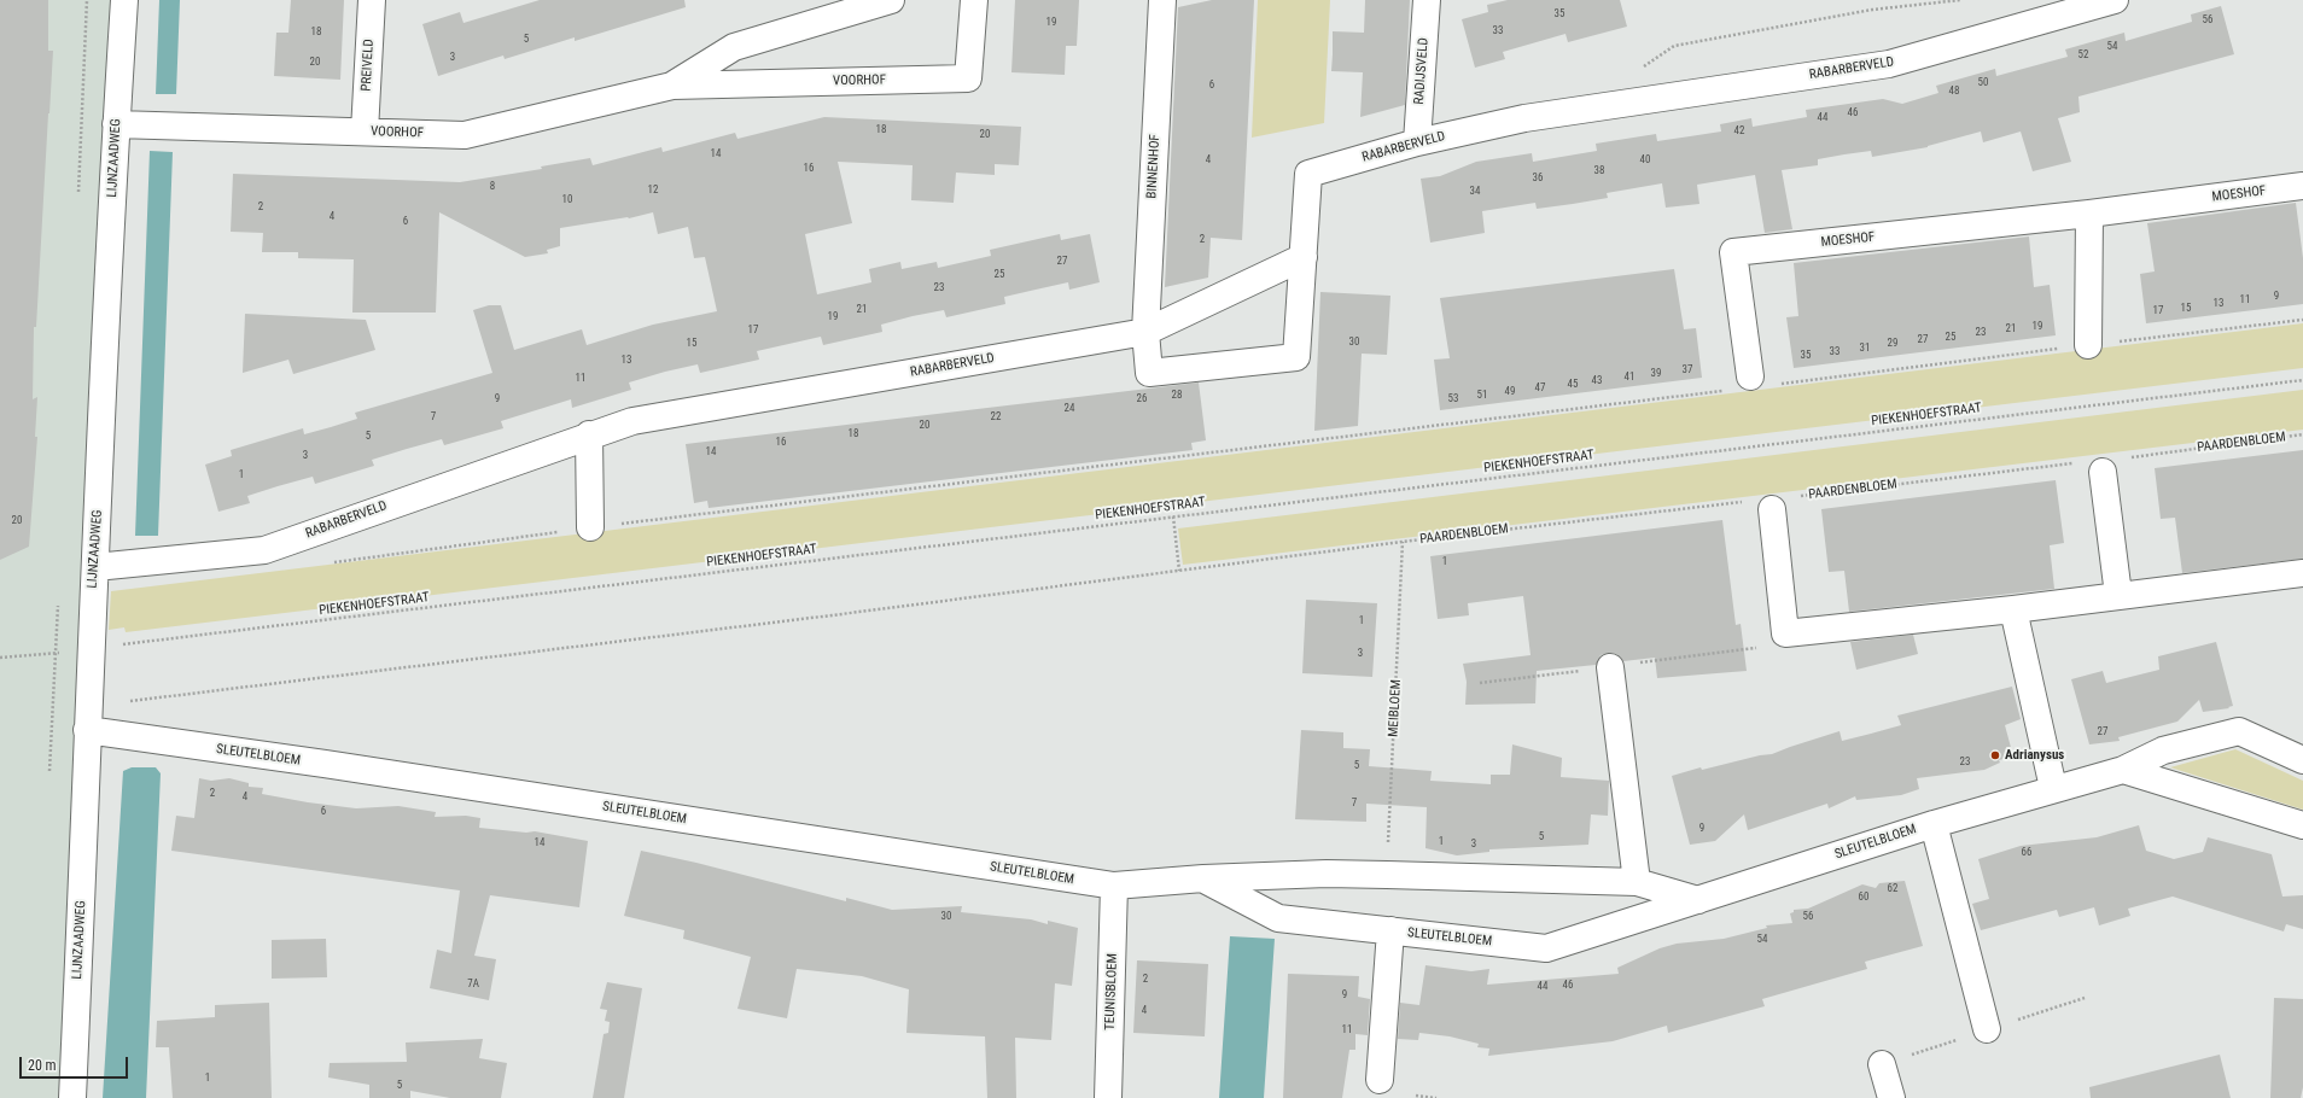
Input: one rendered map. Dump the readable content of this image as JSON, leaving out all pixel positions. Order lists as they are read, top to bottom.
{
  "streets": {
    "street": [
      "PREIVELD",
      "RABARBERVELD",
      "RADIJSVELD",
      "VOORHOF",
      "LIJNZAADWEG",
      "BINNENHOF",
      "MOESHOF",
      "SLEUTELBLOEM",
      "TEUNISBLOEM"
    ],
    "path": ["PIEKENHOEFSTRAAT", "PAARDENBLOEM", "MEIBLOEM"]
  },
  "crossings": [
    ["PREIVELD", "VOORHOF"],
    ["RABARBERVELD", "RADIJSVELD"],
    ["RABARBERVELD", "LIJNZAADWEG"],
    ["RABARBERVELD", "BINNENHOF"],
    ["VOORHOF", "LIJNZAADWEG"],
    ["LIJNZAADWEG", "PIEKENHOEFSTRAAT"],
    ["LIJNZAADWEG", "PAARDENBLOEM"],
    ["LIJNZAADWEG", "SLEUTELBLOEM"],
    ["PAARDENBLOEM", "MEIBLOEM"],
    ["PAARDENBLOEM", "SLEUTELBLOEM"],
    ["MEIBLOEM", "SLEUTELBLOEM"],
    ["SLEUTELBLOEM", "TEUNISBLOEM"]
  ],
  "places": ["Adrianysus"],
  "house_numbers": [
    "35",
    "56",
    "19",
    "33",
    "18",
    "5",
    "54",
    "52",
    "3",
    "20",
    "50",
    "6",
    "48",
    "46",
    "44",
    "18",
    "42",
    "20",
    "14",
    "4",
    "40",
    "16",
    "38",
    "36",
    "8",
    "12",
    "34",
    "10",
    "2",
    "4",
    "6",
    "2",
    "27",
    "25",
    "23",
    "9",
    "11",
    "13",
    "15",
    "21",
    "17",
    "19",
    "19",
    "21",
    "17",
    "23",
    "25",
    "27",
    "30",
    "15",
    "29",
    "31",
    "33",
    "35",
    "13",
    "37",
    "39",
    "41",
    "11",
    "43",
    "45",
    "47",
    "49",
    "28",
    "51",
    "9",
    "26",
    "53",
    "24",
    "7",
    "22",
    "20",
    "18",
    "5",
    "16",
    "14",
    "3",
    "1",
    "20",
    "1",
    "1",
    "3",
    "27",
    "23",
    "5",
    "2",
    "4",
    "7",
    "6",
    "9",
    "5",
    "1",
    "14",
    "3",
    "66",
    "62",
    "60",
    "30",
    "56",
    "54",
    "2",
    "7A",
    "46",
    "44",
    "9",
    "4",
    "11",
    "1",
    "5"
  ],
  "scale_bar": "20 m"
}
